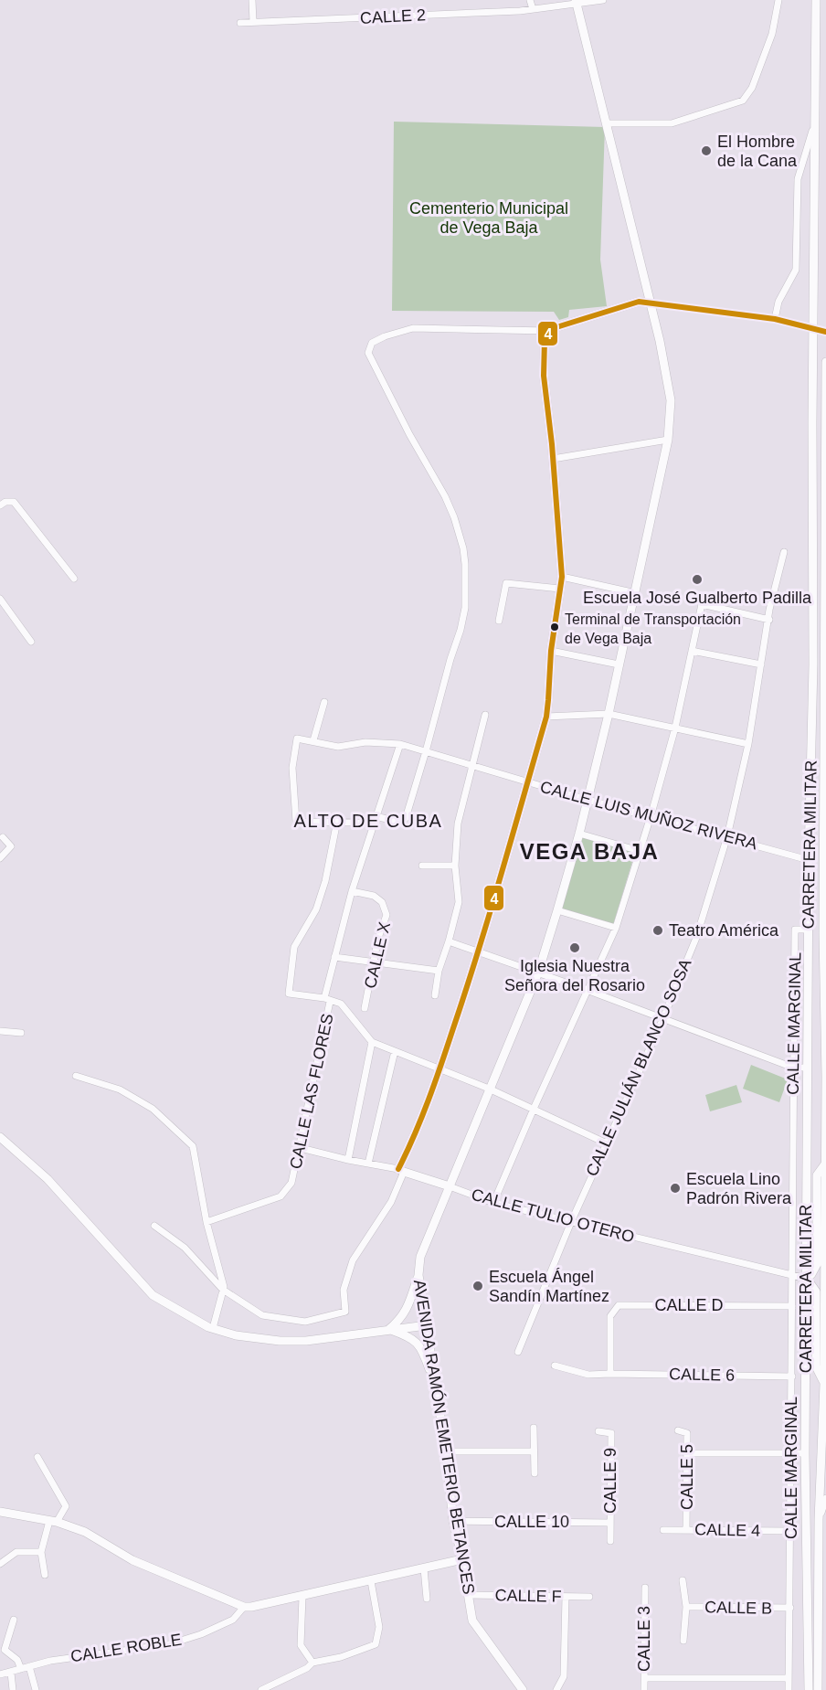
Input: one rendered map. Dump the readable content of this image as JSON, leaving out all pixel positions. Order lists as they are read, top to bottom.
{
  "streets": {
    "street": [
      "CALLE 2",
      "CALLE LUIS MUÑOZ RIVERA",
      "CARRETERA MILITAR",
      "CALLE X",
      "CALLE MARGINAL",
      "CALLE JULIÁN BLANCO SOSA",
      "CALLE LAS FLORES",
      "CALLE TULIO OTERO",
      "CALLE D",
      "CALLE 6",
      "AVENIDA RAMÓN EMETERIO BETANCES",
      "CALLE 5",
      "CALLE 9",
      "CALLE 10",
      "CALLE 4",
      "CALLE F",
      "CALLE B",
      "CALLE 3",
      "CALLE ROBLE"
    ]
  },
  "crossings": [
    ["CALLE 2", "AVENIDA RAMÓN EMETERIO BETANCES"],
    ["CALLE LUIS MUÑOZ RIVERA", "CARRETERA MILITAR"],
    ["CALLE LUIS MUÑOZ RIVERA", "CALLE JULIÁN BLANCO SOSA"],
    ["CALLE LUIS MUÑOZ RIVERA", "CALLE LAS FLORES"],
    ["CALLE LUIS MUÑOZ RIVERA", "AVENIDA RAMÓN EMETERIO BETANCES"],
    ["CARRETERA MILITAR", "CALLE MARGINAL"],
    ["CARRETERA MILITAR", "CALLE TULIO OTERO"],
    ["CALLE X", "CALLE LAS FLORES"],
    ["CALLE MARGINAL", "CALLE TULIO OTERO"],
    ["CALLE MARGINAL", "CALLE D"],
    ["CALLE MARGINAL", "CALLE 6"],
    ["CALLE MARGINAL", "CALLE 4"],
    ["CALLE MARGINAL", "CALLE B"],
    ["CALLE JULIÁN BLANCO SOSA", "CALLE TULIO OTERO"],
    ["CALLE LAS FLORES", "CALLE TULIO OTERO"],
    ["CALLE TULIO OTERO", "AVENIDA RAMÓN EMETERIO BETANCES"],
    ["CALLE D", "CALLE 6"],
    ["AVENIDA RAMÓN EMETERIO BETANCES", "CALLE 10"],
    ["AVENIDA RAMÓN EMETERIO BETANCES", "CALLE F"],
    ["CALLE 5", "CALLE 4"],
    ["CALLE 9", "CALLE 10"]
  ],
  "districts": ["ALTO DE CUBA", "VEGA BAJA"],
  "parks": ["Cementerio Municipal de Vega Baja"],
  "places": [
    "El Hombre de la Cana",
    "Escuela José Gualberto Padilla",
    "Terminal de Transportación de Vega Baja",
    "Teatro América",
    "Iglesia Nuestra Señora del Rosario",
    "Escuela Lino Padrón Rivera",
    "Escuela Ángel Sandín Martínez"
  ],
  "lines": ["transit line 4"]
}
